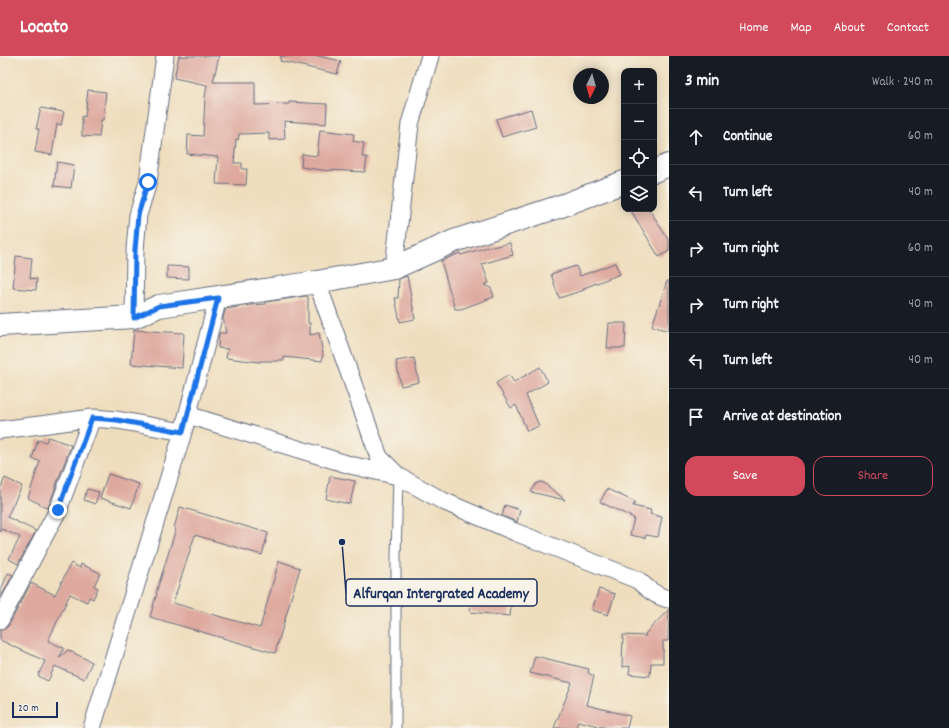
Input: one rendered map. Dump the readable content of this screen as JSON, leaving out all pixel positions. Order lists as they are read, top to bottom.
{
  "places": ["Alfurqan Intergrated Academy"],
  "scale_bar": "20 m",
  "north": "bottom",
  "page": {
    "header": "Locato",
    "nav": [
      "Home",
      "Map",
      "About",
      "Contact"
    ],
    "heading": ["3 min", "Walk · 240 m"],
    "map_buttons": ["+", "−"],
    "list": [
      ["Continue", "60 m"],
      ["Turn left", "40 m"],
      ["Turn right", "60 m"],
      ["Turn right", "40 m"],
      ["Turn left", "40 m"],
      "Arrive at destination"
    ],
    "buttons": ["Save", "Share"],
    "scale": "20 m"
  }
}
